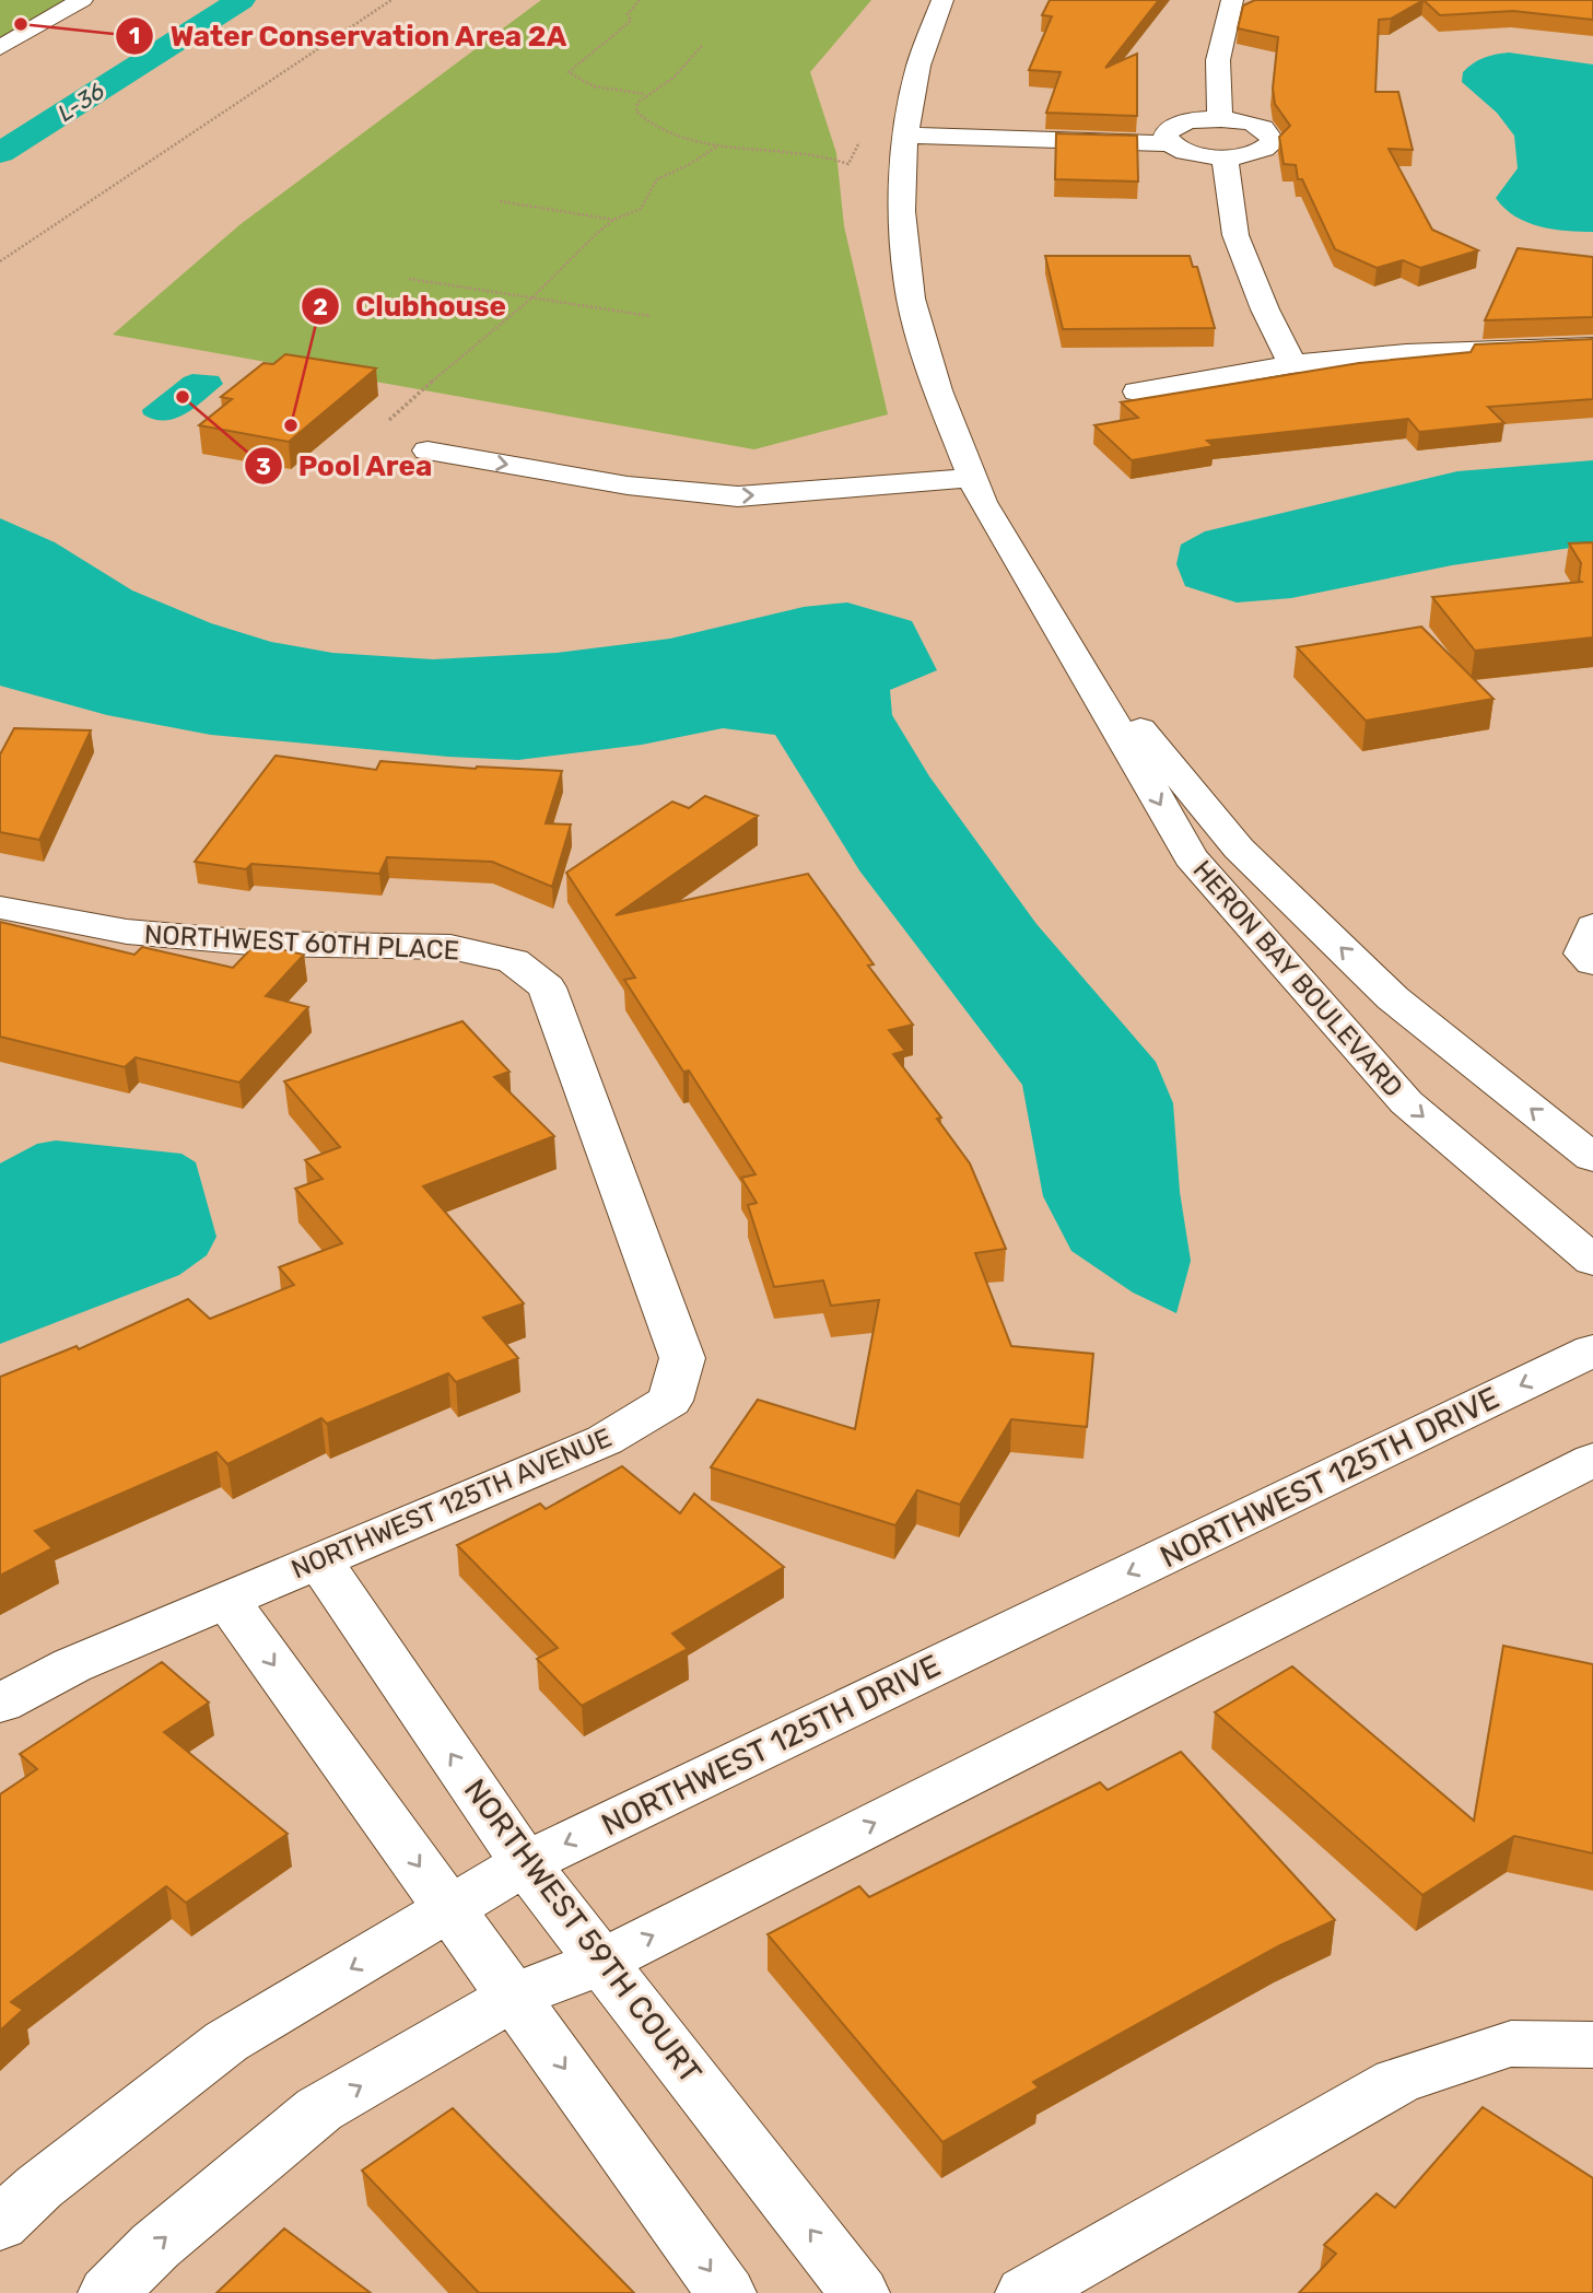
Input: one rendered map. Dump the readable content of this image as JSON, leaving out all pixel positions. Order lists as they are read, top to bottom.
{
  "streets": {
    "street": [
      "NORTHWEST 60TH PLACE",
      "HERON BAY BOULEVARD",
      "NORTHWEST 125TH DRIVE",
      "NORTHWEST 125TH AVENUE",
      "NORTHWEST 59TH COURT"
    ]
  },
  "crossings": [
    ["NORTHWEST 60TH PLACE", "NORTHWEST 125TH AVENUE"],
    ["NORTHWEST 125TH DRIVE", "NORTHWEST 59TH COURT"],
    ["NORTHWEST 125TH AVENUE", "NORTHWEST 59TH COURT"]
  ],
  "water": ["L-36"],
  "places": ["Water Conservation Area 2A", "Pool Area", "Clubhouse"]
}
